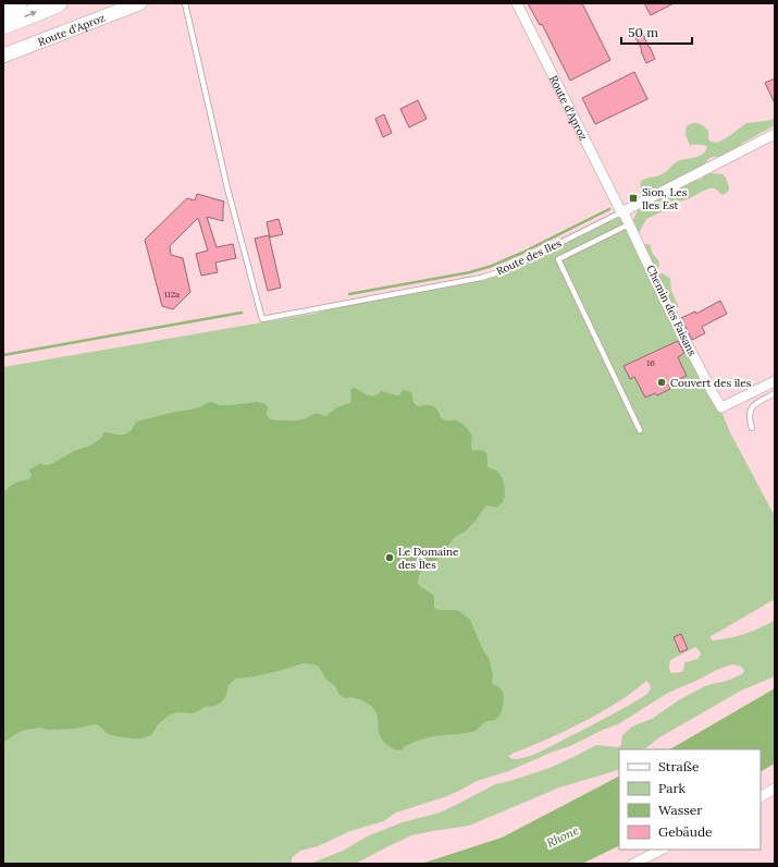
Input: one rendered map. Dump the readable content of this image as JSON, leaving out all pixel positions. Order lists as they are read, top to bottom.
{
  "streets": {
    "street": ["Route d'Aproz", "Route des Iles", "Chemin des Faisans"]
  },
  "crossings": [
    ["Route d'Aproz", "Route des Iles"],
    ["Route d'Aproz", "Chemin des Faisans"],
    ["Route des Iles", "Chemin des Faisans"]
  ],
  "water": ["Rhone"],
  "places": {
    "transit": ["Sion, Les Iles Est"],
    "other": ["Couvert des îles", "Le Domaine des Îles"]
  },
  "house_numbers": ["112a", "16"],
  "legend": [
    "Straße",
    "Park",
    "Wasser",
    "Gebäude"
  ],
  "scale_bar": "50 m"
}
